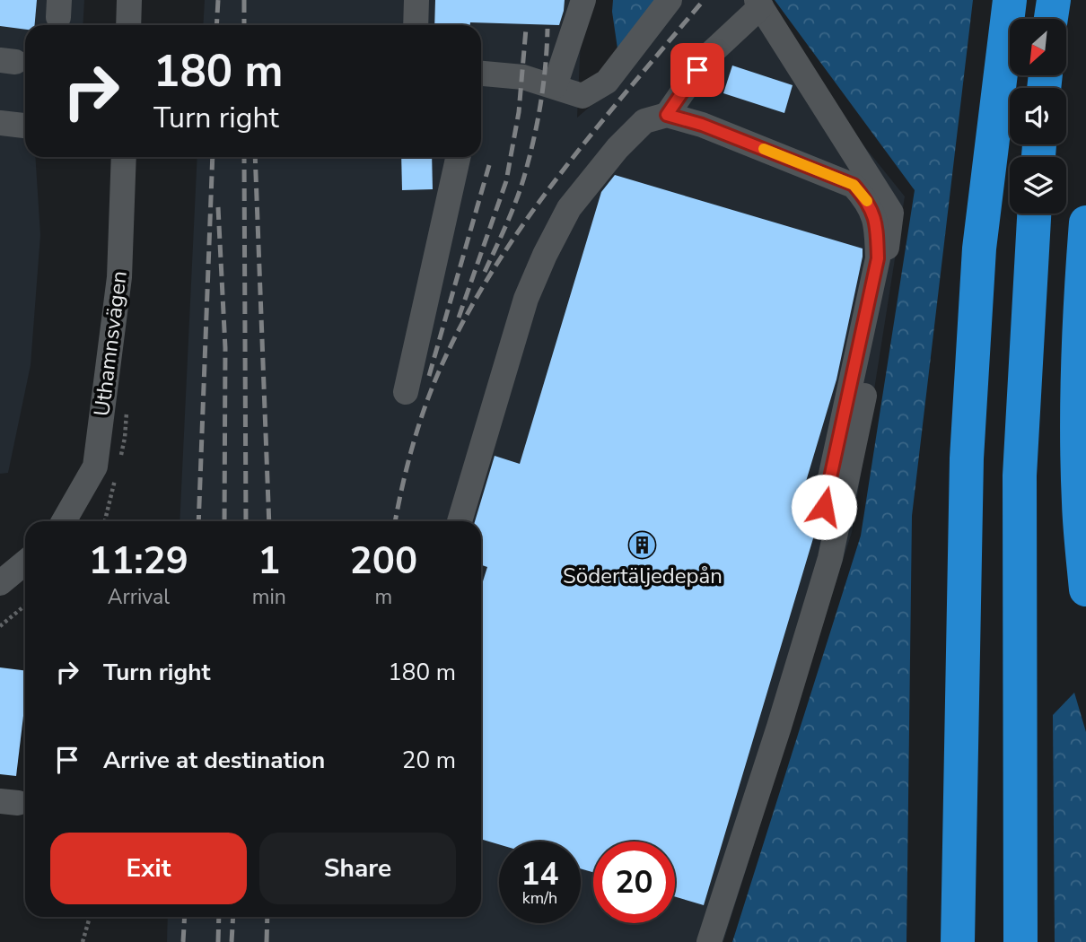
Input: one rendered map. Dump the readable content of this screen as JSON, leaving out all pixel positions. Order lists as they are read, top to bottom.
{
  "streets": {
    "street": ["Uthamnsvägen"]
  },
  "places": {
    "building": ["Södertäljedepån"]
  },
  "north": "bottom left",
  "page": {
    "turn": ["180 m", "Turn right"],
    "eta": [
      "11:29",
      "Arrival",
      "1",
      "min",
      "200",
      "m"
    ],
    "list": [
      {
        "name": "Turn right",
        "value": "180 m"
      },
      {
        "name": "Arrive at destination",
        "value": "20 m"
      }
    ],
    "buttons": ["Exit", "Share"],
    "speed": "14 km/h",
    "limit": "20"
  }
}
